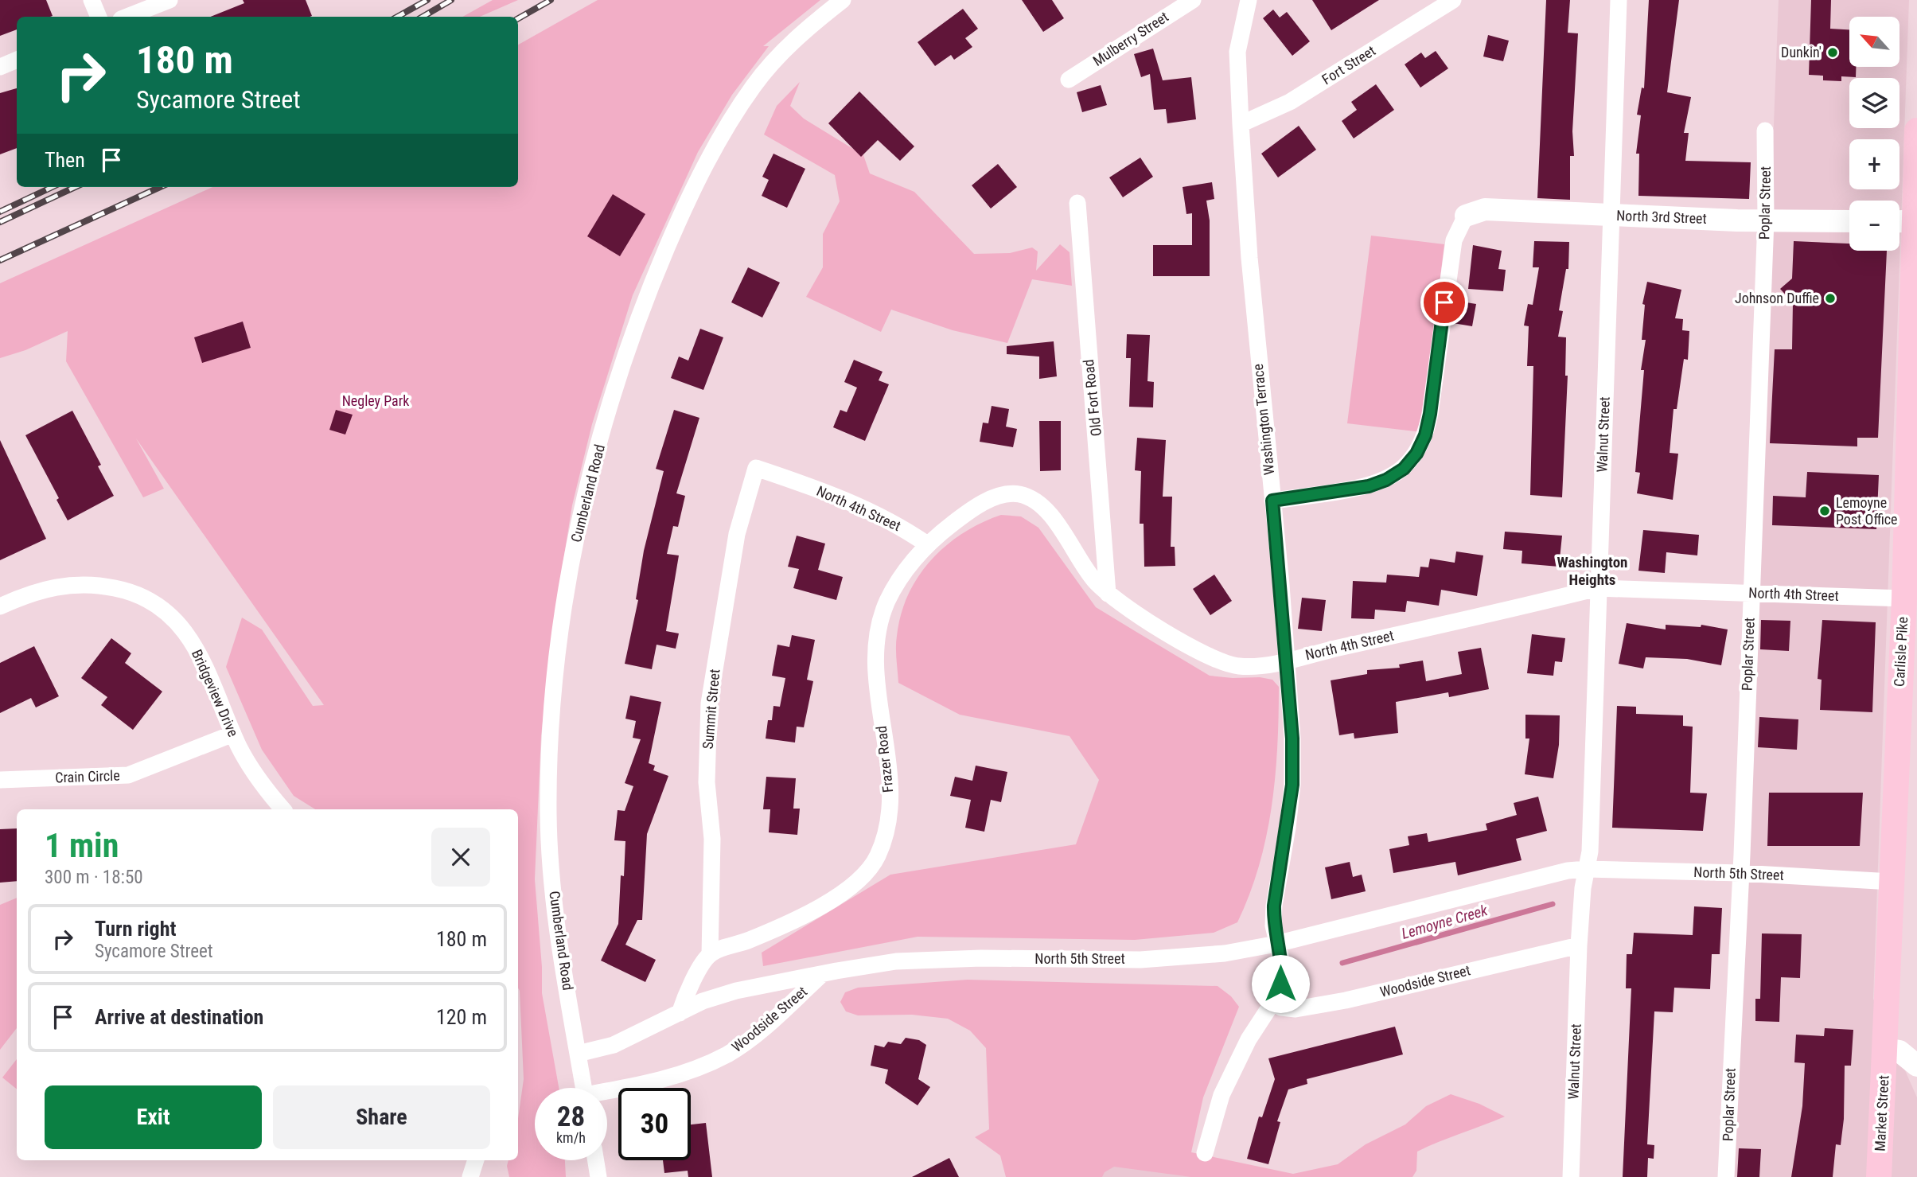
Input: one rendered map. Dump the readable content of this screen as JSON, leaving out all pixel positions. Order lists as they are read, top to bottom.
{
  "streets": {
    "main road": ["Carlisle Pike", "Market Street"],
    "street": [
      "Mulberry Street",
      "Fort Street",
      "Poplar Street",
      "North 3rd Street",
      "Old Fort Road",
      "Washington Terrace",
      "Walnut Street",
      "Cumberland Road",
      "North 4th Street",
      "Bridgeview Drive",
      "Summit Street",
      "Frazer Road",
      "Crain Circle",
      "North 5th Street",
      "Woodside Street"
    ]
  },
  "crossings": [
    ["Fort Street", "Washington Terrace"],
    ["Poplar Street", "North 3rd Street"],
    ["Poplar Street", "North 4th Street"],
    ["Poplar Street", "North 5th Street"],
    ["North 3rd Street", "Walnut Street"],
    ["Old Fort Road", "North 4th Street"],
    ["Washington Terrace", "North 4th Street"],
    ["Washington Terrace", "North 5th Street"],
    ["Washington Terrace", "Woodside Street"],
    ["Walnut Street", "North 4th Street"],
    ["Walnut Street", "North 5th Street"],
    ["Walnut Street", "Woodside Street"],
    ["Cumberland Road", "North 5th Street"],
    ["North 4th Street", "Carlisle Pike"],
    ["North 4th Street", "Summit Street"],
    ["North 4th Street", "Frazer Road"],
    ["Carlisle Pike", "North 5th Street"],
    ["Carlisle Pike", "Market Street"],
    ["Bridgeview Drive", "Crain Circle"],
    ["Summit Street", "Frazer Road"],
    ["North 5th Street", "Woodside Street"]
  ],
  "districts": ["Washington Heights"],
  "water": ["Lemoyne Creek"],
  "parks": ["Negley Park"],
  "places": ["Dunkin'", "Johnson Duffie", "Lemoyne Post Office"],
  "north": "top left",
  "page": {
    "map_buttons": ["+", "−"],
    "turn": ["180 m", "Sycamore Street"],
    "then": "Then",
    "heading": ["1 min", "300 m · 18:50"],
    "list": [
      {
        "name": "Turn right",
        "note": "Sycamore Street",
        "value": "180 m"
      },
      {
        "name": "Arrive at destination",
        "value": "120 m"
      }
    ],
    "buttons": ["Exit", "Share"],
    "speed": "28 km/h",
    "limit": "30"
  }
}
